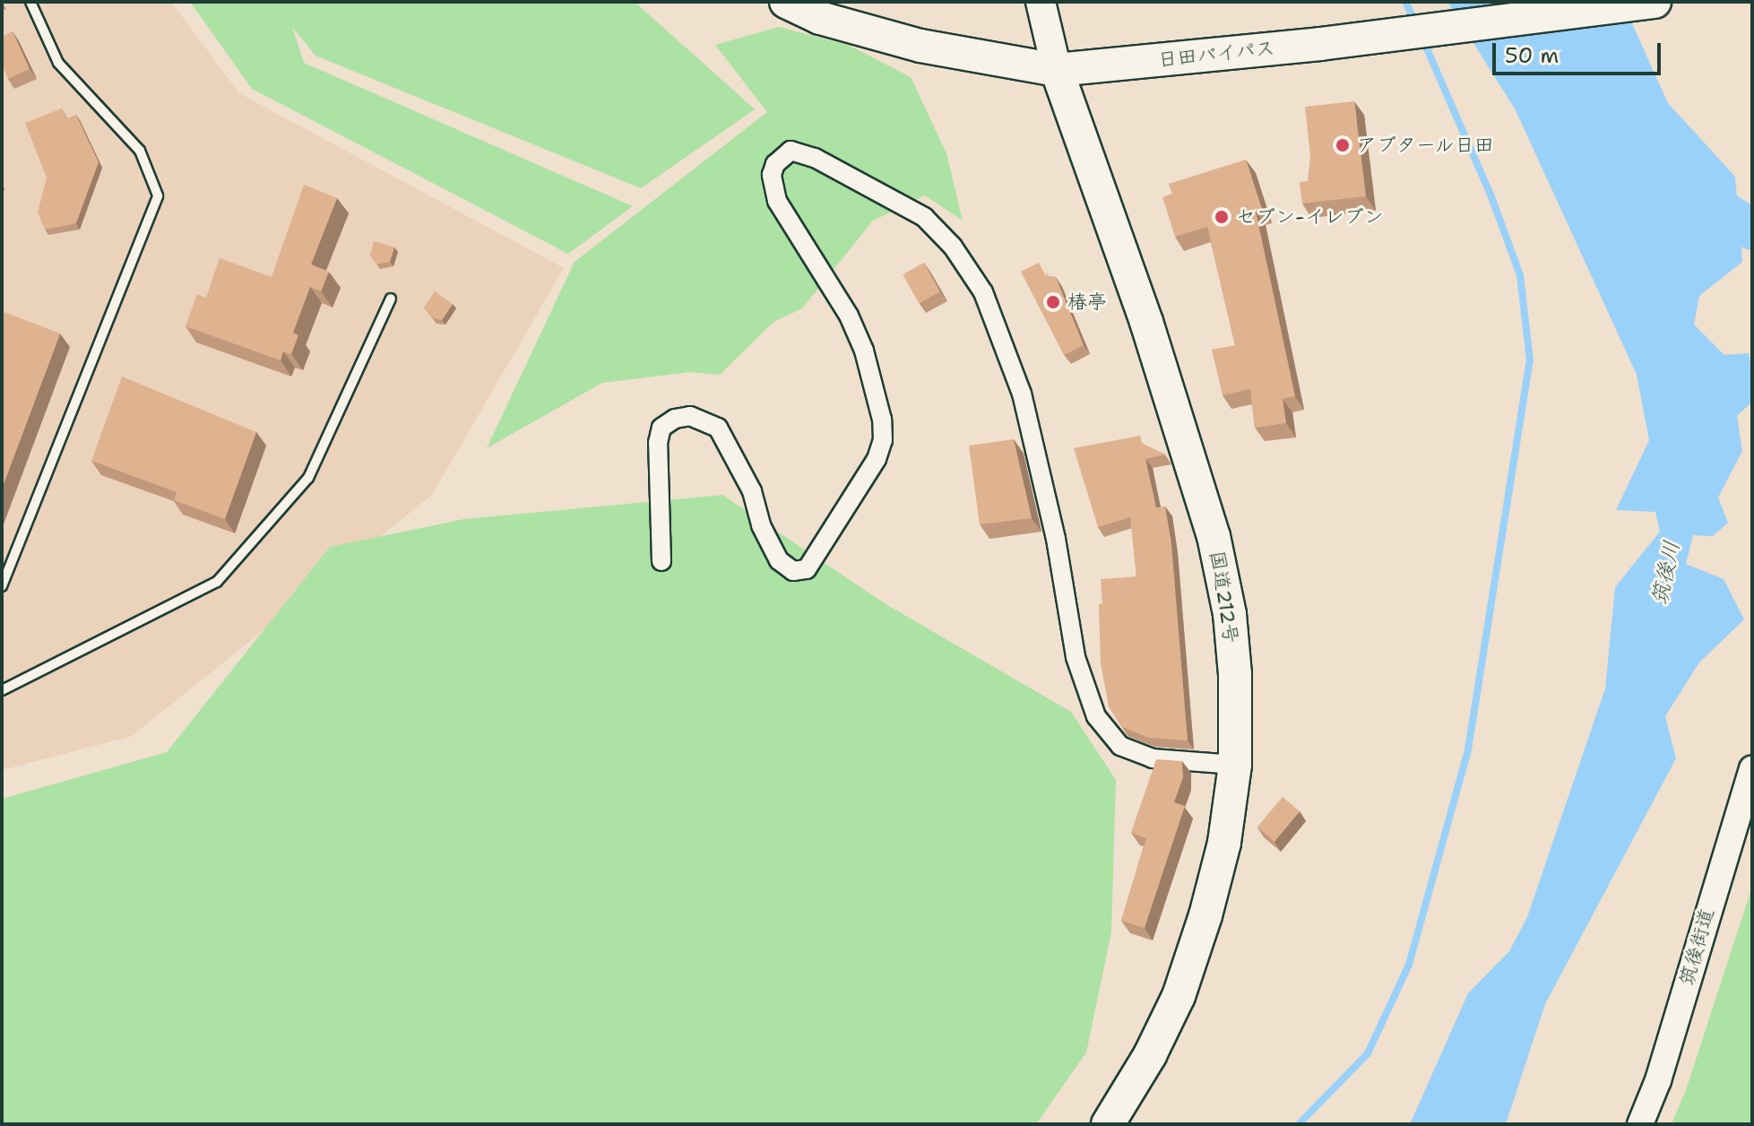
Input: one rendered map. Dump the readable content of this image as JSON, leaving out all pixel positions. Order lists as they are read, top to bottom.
{
  "streets": {
    "highway": ["日田バイパス", "国道212号"],
    "street": ["筑後街道"]
  },
  "crossings": [
    ["日田バイパス", "国道212号"]
  ],
  "water": ["筑後川"],
  "places": ["アブタール日田", "セブン-イレブン", "椿亭"],
  "scale_bar": "50 m"
}
